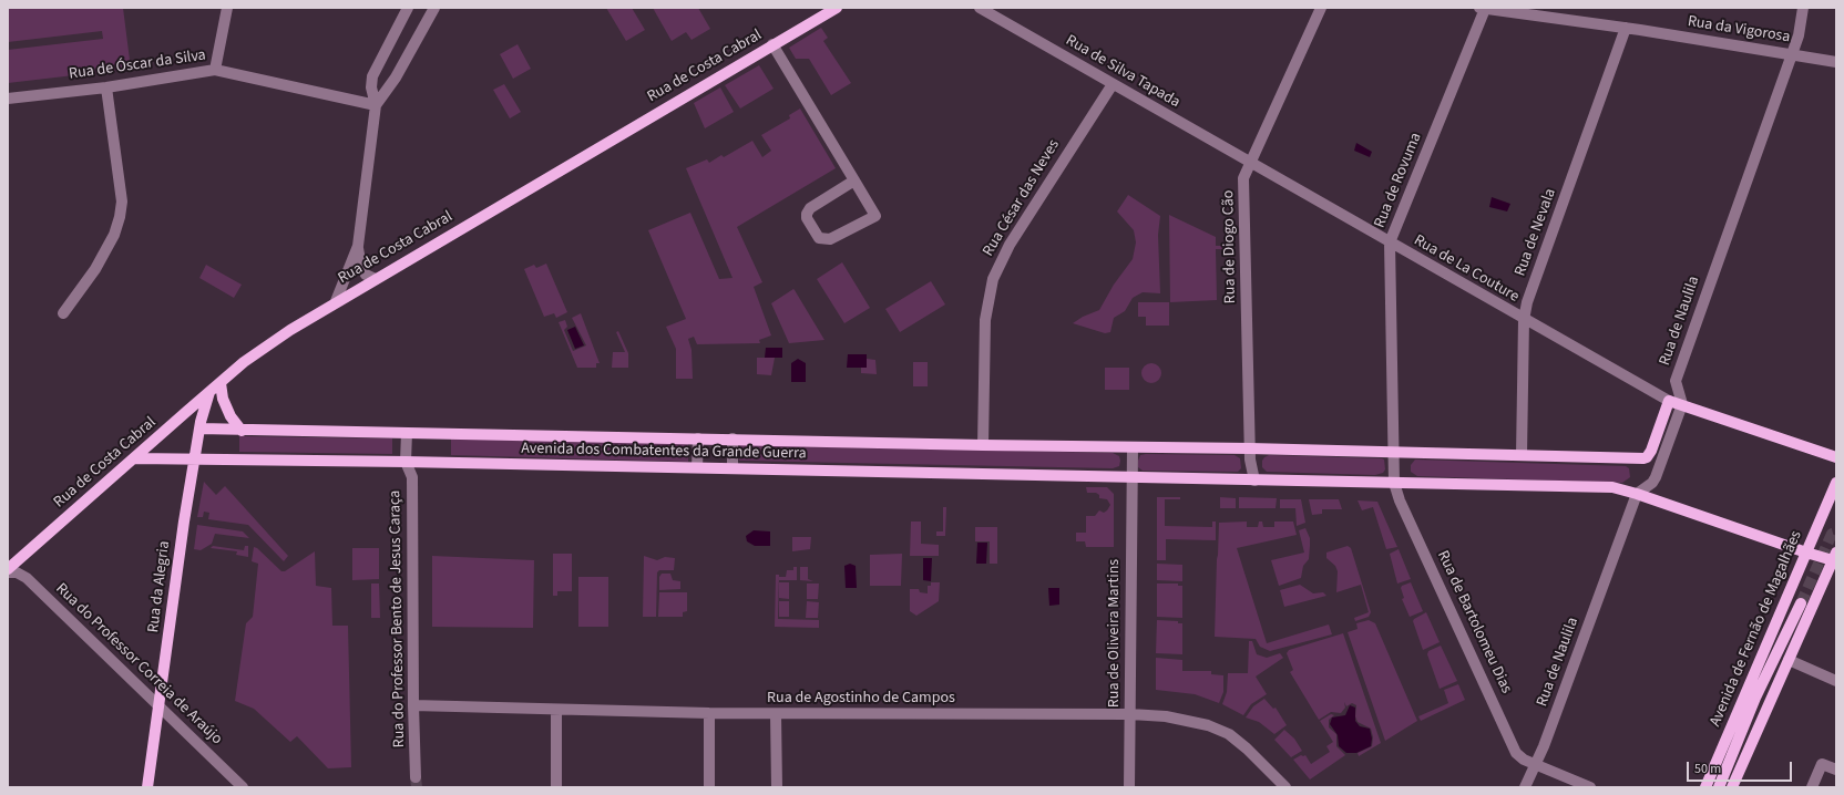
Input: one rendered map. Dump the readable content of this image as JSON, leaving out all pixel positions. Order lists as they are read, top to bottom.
{
  "streets": {
    "main road": [
      "Rua de Costa Cabral",
      "Avenida dos Combatentes da Grande Guerra",
      "Rua da Alegria",
      "Avenida de Fernão de Magalhães"
    ],
    "street": [
      "Rua da Vigorosa",
      "Rua de Óscar da Silva",
      "Rua de Silva Tapada",
      "Rua de Rovuma",
      "Rua César das Neves",
      "Rua de Nevala",
      "Rua de Diogo Cão",
      "Rua de La Couture",
      "Rua de Naulila",
      "Rua do Professor Bento de Jesus Caraça",
      "Rua de Bartolomeu Dias",
      "Rua de Oliveira Martins",
      "Rua do Professor Correia de Araújo",
      "Rua de Agostinho de Campos"
    ]
  },
  "crossings": [
    ["Rua da Vigorosa", "Rua de Rovuma"],
    ["Rua da Vigorosa", "Rua de Nevala"],
    ["Rua da Vigorosa", "Rua de Naulila"],
    ["Rua de Costa Cabral", "Avenida dos Combatentes da Grande Guerra"],
    ["Rua de Costa Cabral", "Rua da Alegria"],
    ["Rua de Silva Tapada", "Rua César das Neves"],
    ["Rua de Silva Tapada", "Rua de Diogo Cão"],
    ["Rua de Silva Tapada", "Rua de La Couture"],
    ["Rua de Rovuma", "Rua de La Couture"],
    ["Rua de Rovuma", "Avenida dos Combatentes da Grande Guerra"],
    ["Rua César das Neves", "Avenida dos Combatentes da Grande Guerra"],
    ["Rua de Nevala", "Rua de La Couture"],
    ["Rua de Nevala", "Avenida dos Combatentes da Grande Guerra"],
    ["Rua de Diogo Cão", "Rua de La Couture"],
    ["Rua de Diogo Cão", "Avenida dos Combatentes da Grande Guerra"],
    ["Rua de La Couture", "Avenida dos Combatentes da Grande Guerra"],
    ["Rua de Naulila", "Avenida dos Combatentes da Grande Guerra"],
    ["Rua de Naulila", "Rua de Bartolomeu Dias"],
    ["Avenida dos Combatentes da Grande Guerra", "Rua da Alegria"],
    ["Avenida dos Combatentes da Grande Guerra", "Rua do Professor Bento de Jesus Caraça"],
    ["Avenida dos Combatentes da Grande Guerra", "Rua de Bartolomeu Dias"],
    ["Avenida dos Combatentes da Grande Guerra", "Avenida de Fernão de Magalhães"],
    ["Avenida dos Combatentes da Grande Guerra", "Rua de Oliveira Martins"],
    ["Rua da Alegria", "Rua do Professor Correia de Araújo"],
    ["Rua do Professor Bento de Jesus Caraça", "Rua de Agostinho de Campos"],
    ["Rua de Oliveira Martins", "Rua de Agostinho de Campos"]
  ],
  "scale_bar": "50 m"
}
